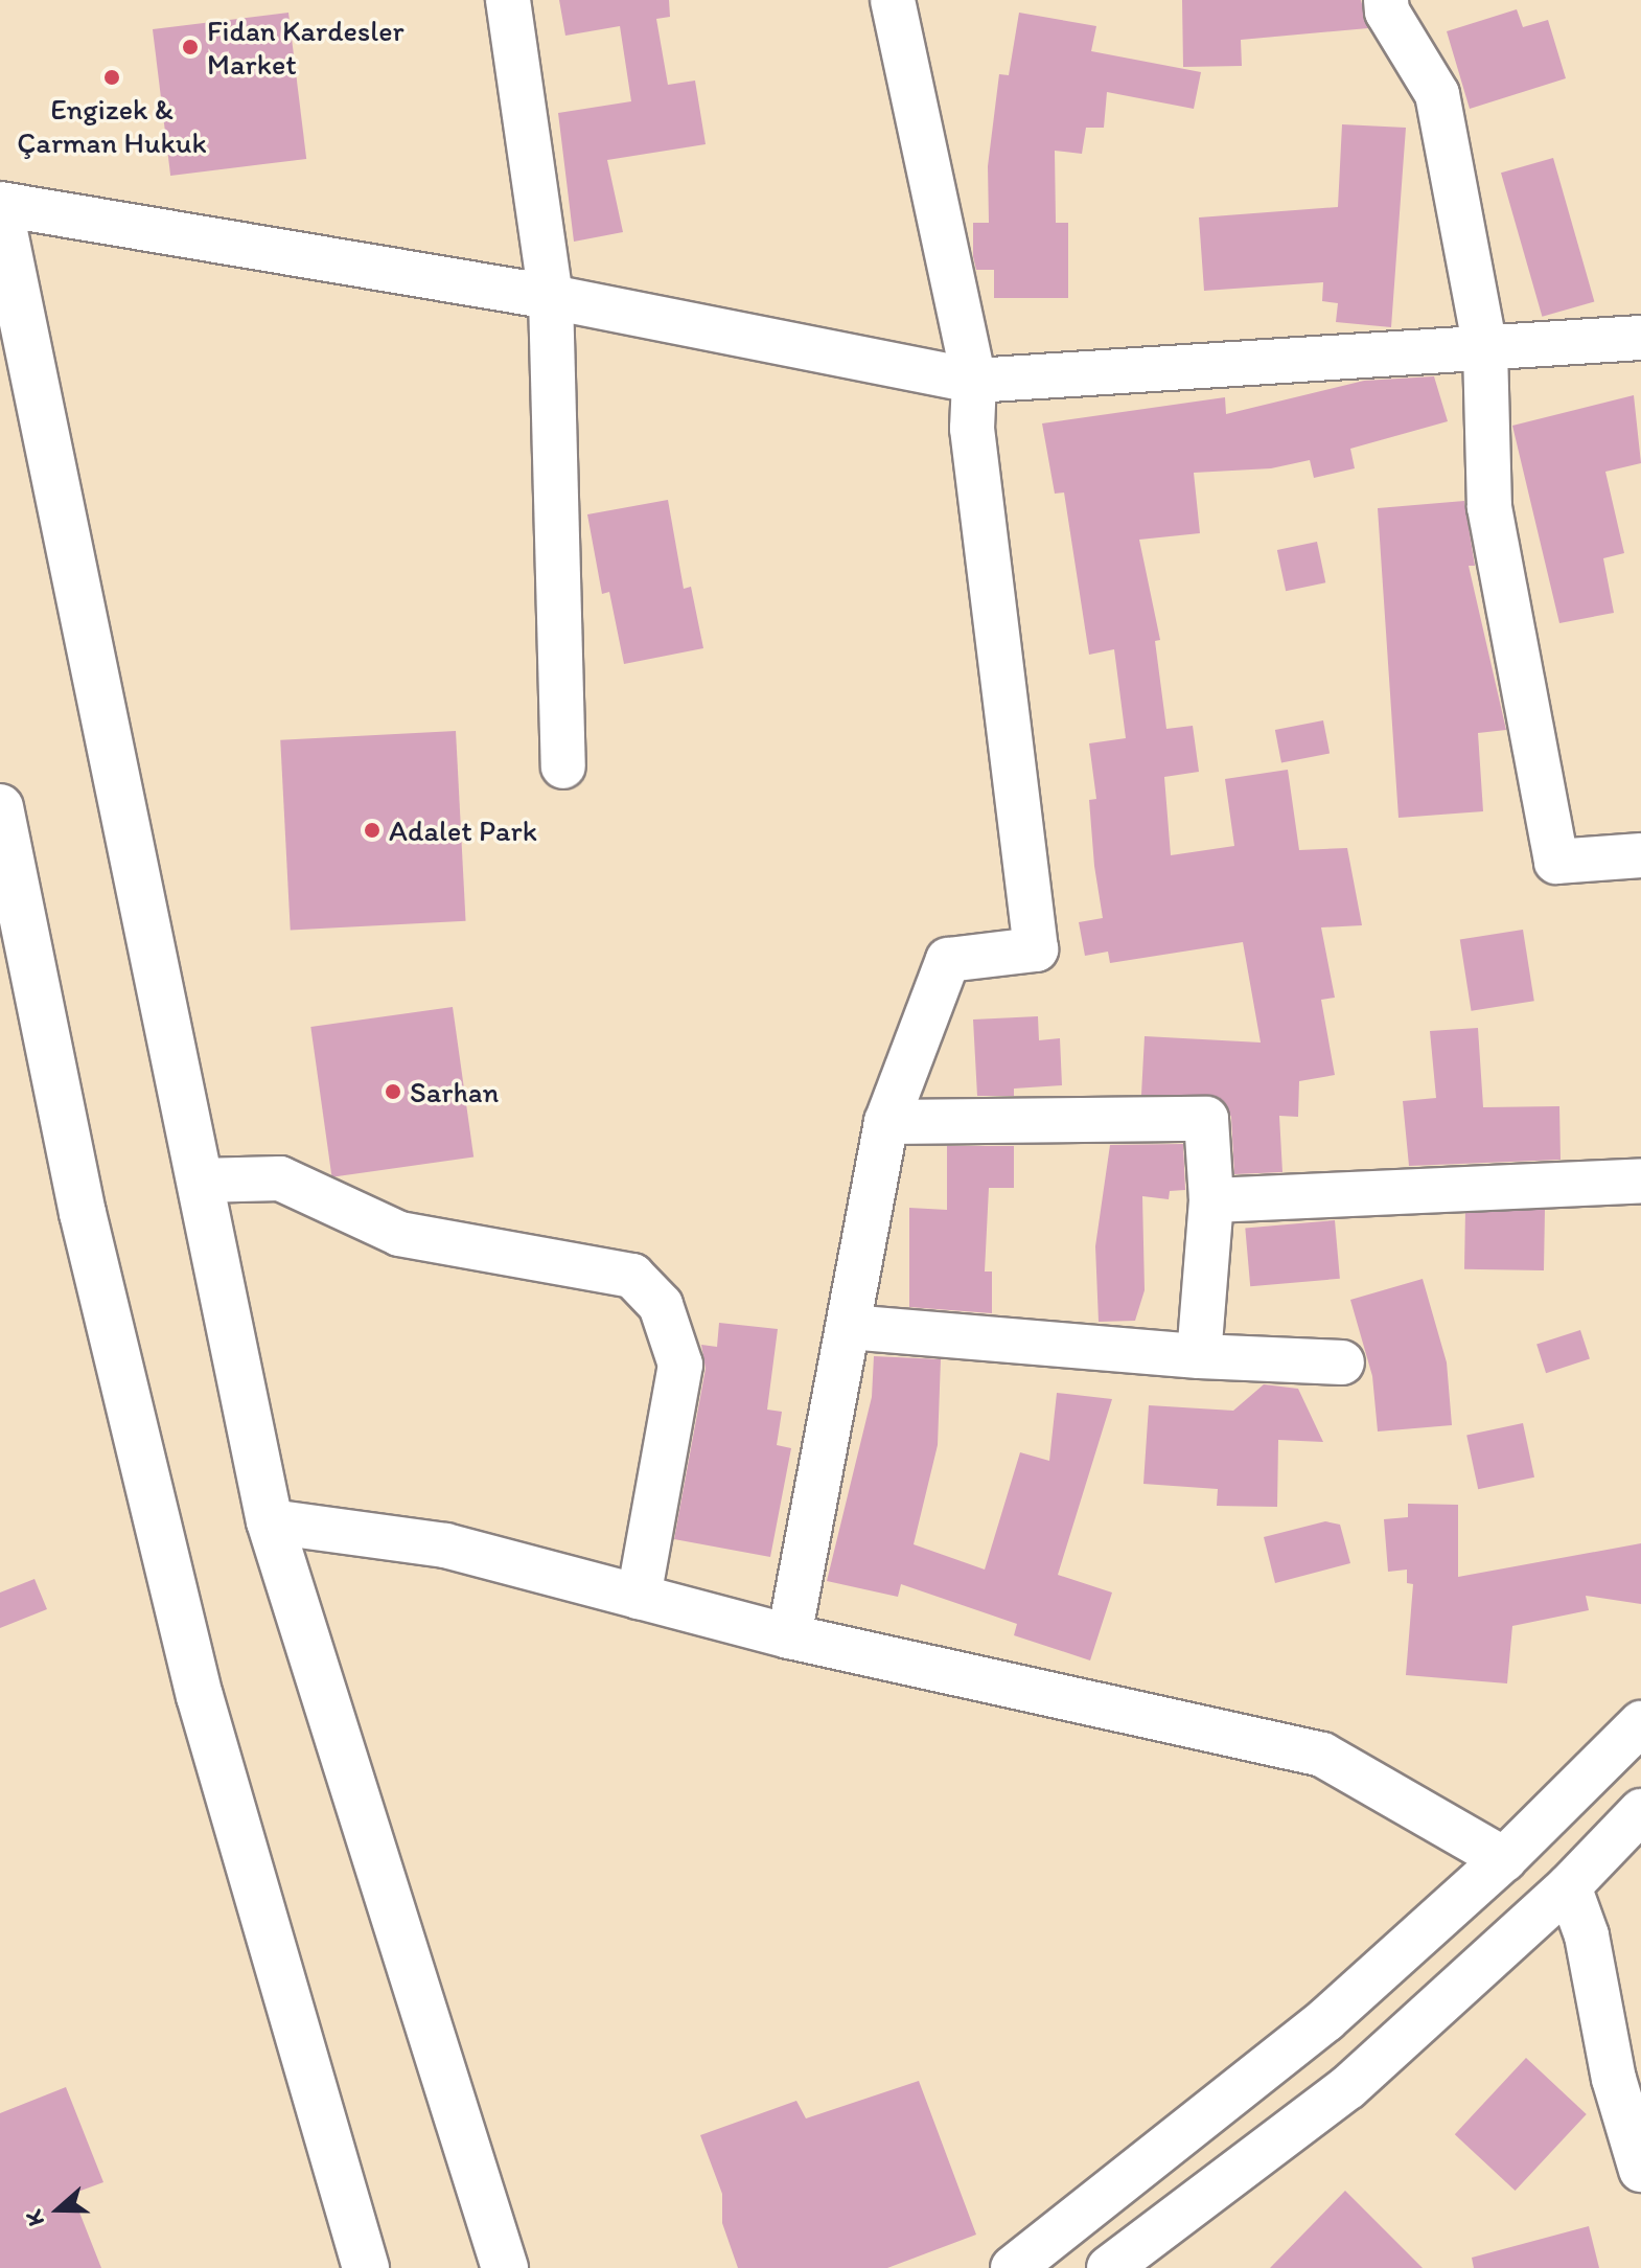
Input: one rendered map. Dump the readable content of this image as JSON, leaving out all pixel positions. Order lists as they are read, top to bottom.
{
  "places": [
    "Fidan Kardesler Market",
    "Engizek & Çarman Hukuk",
    "Adalet Park",
    "Sarhan"
  ],
  "north": "left"
}
